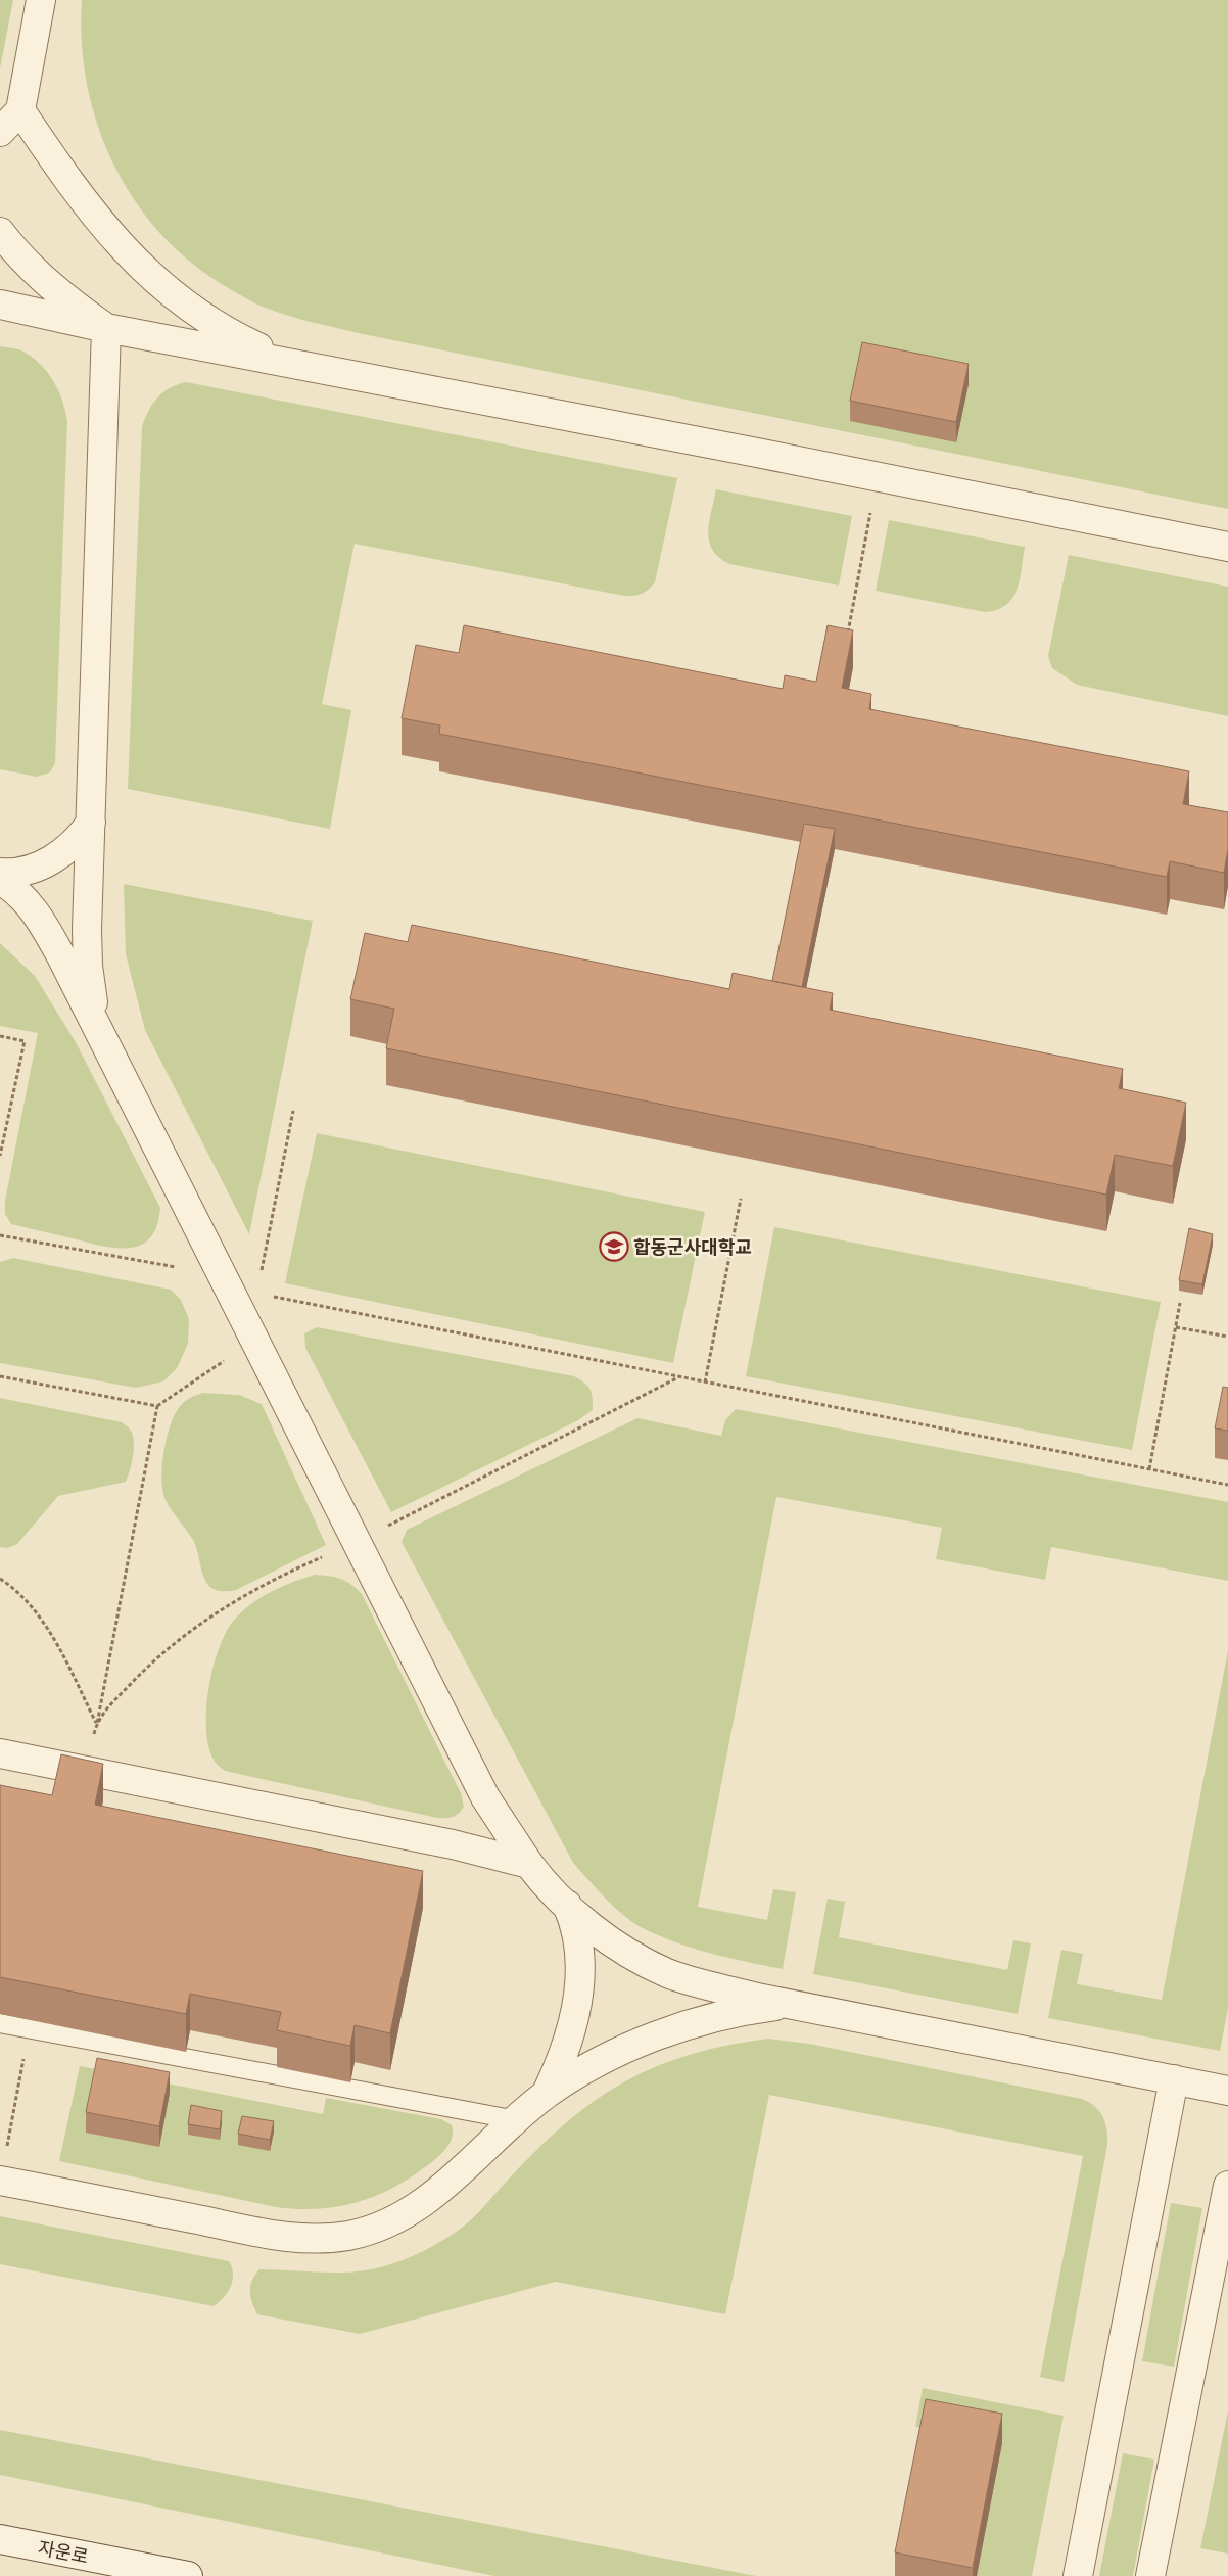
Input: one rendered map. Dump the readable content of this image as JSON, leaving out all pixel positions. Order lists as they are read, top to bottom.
{
  "streets": {
    "street": ["자운로"]
  },
  "places": {
    "school or university": ["합동군사대학교"]
  }
}
